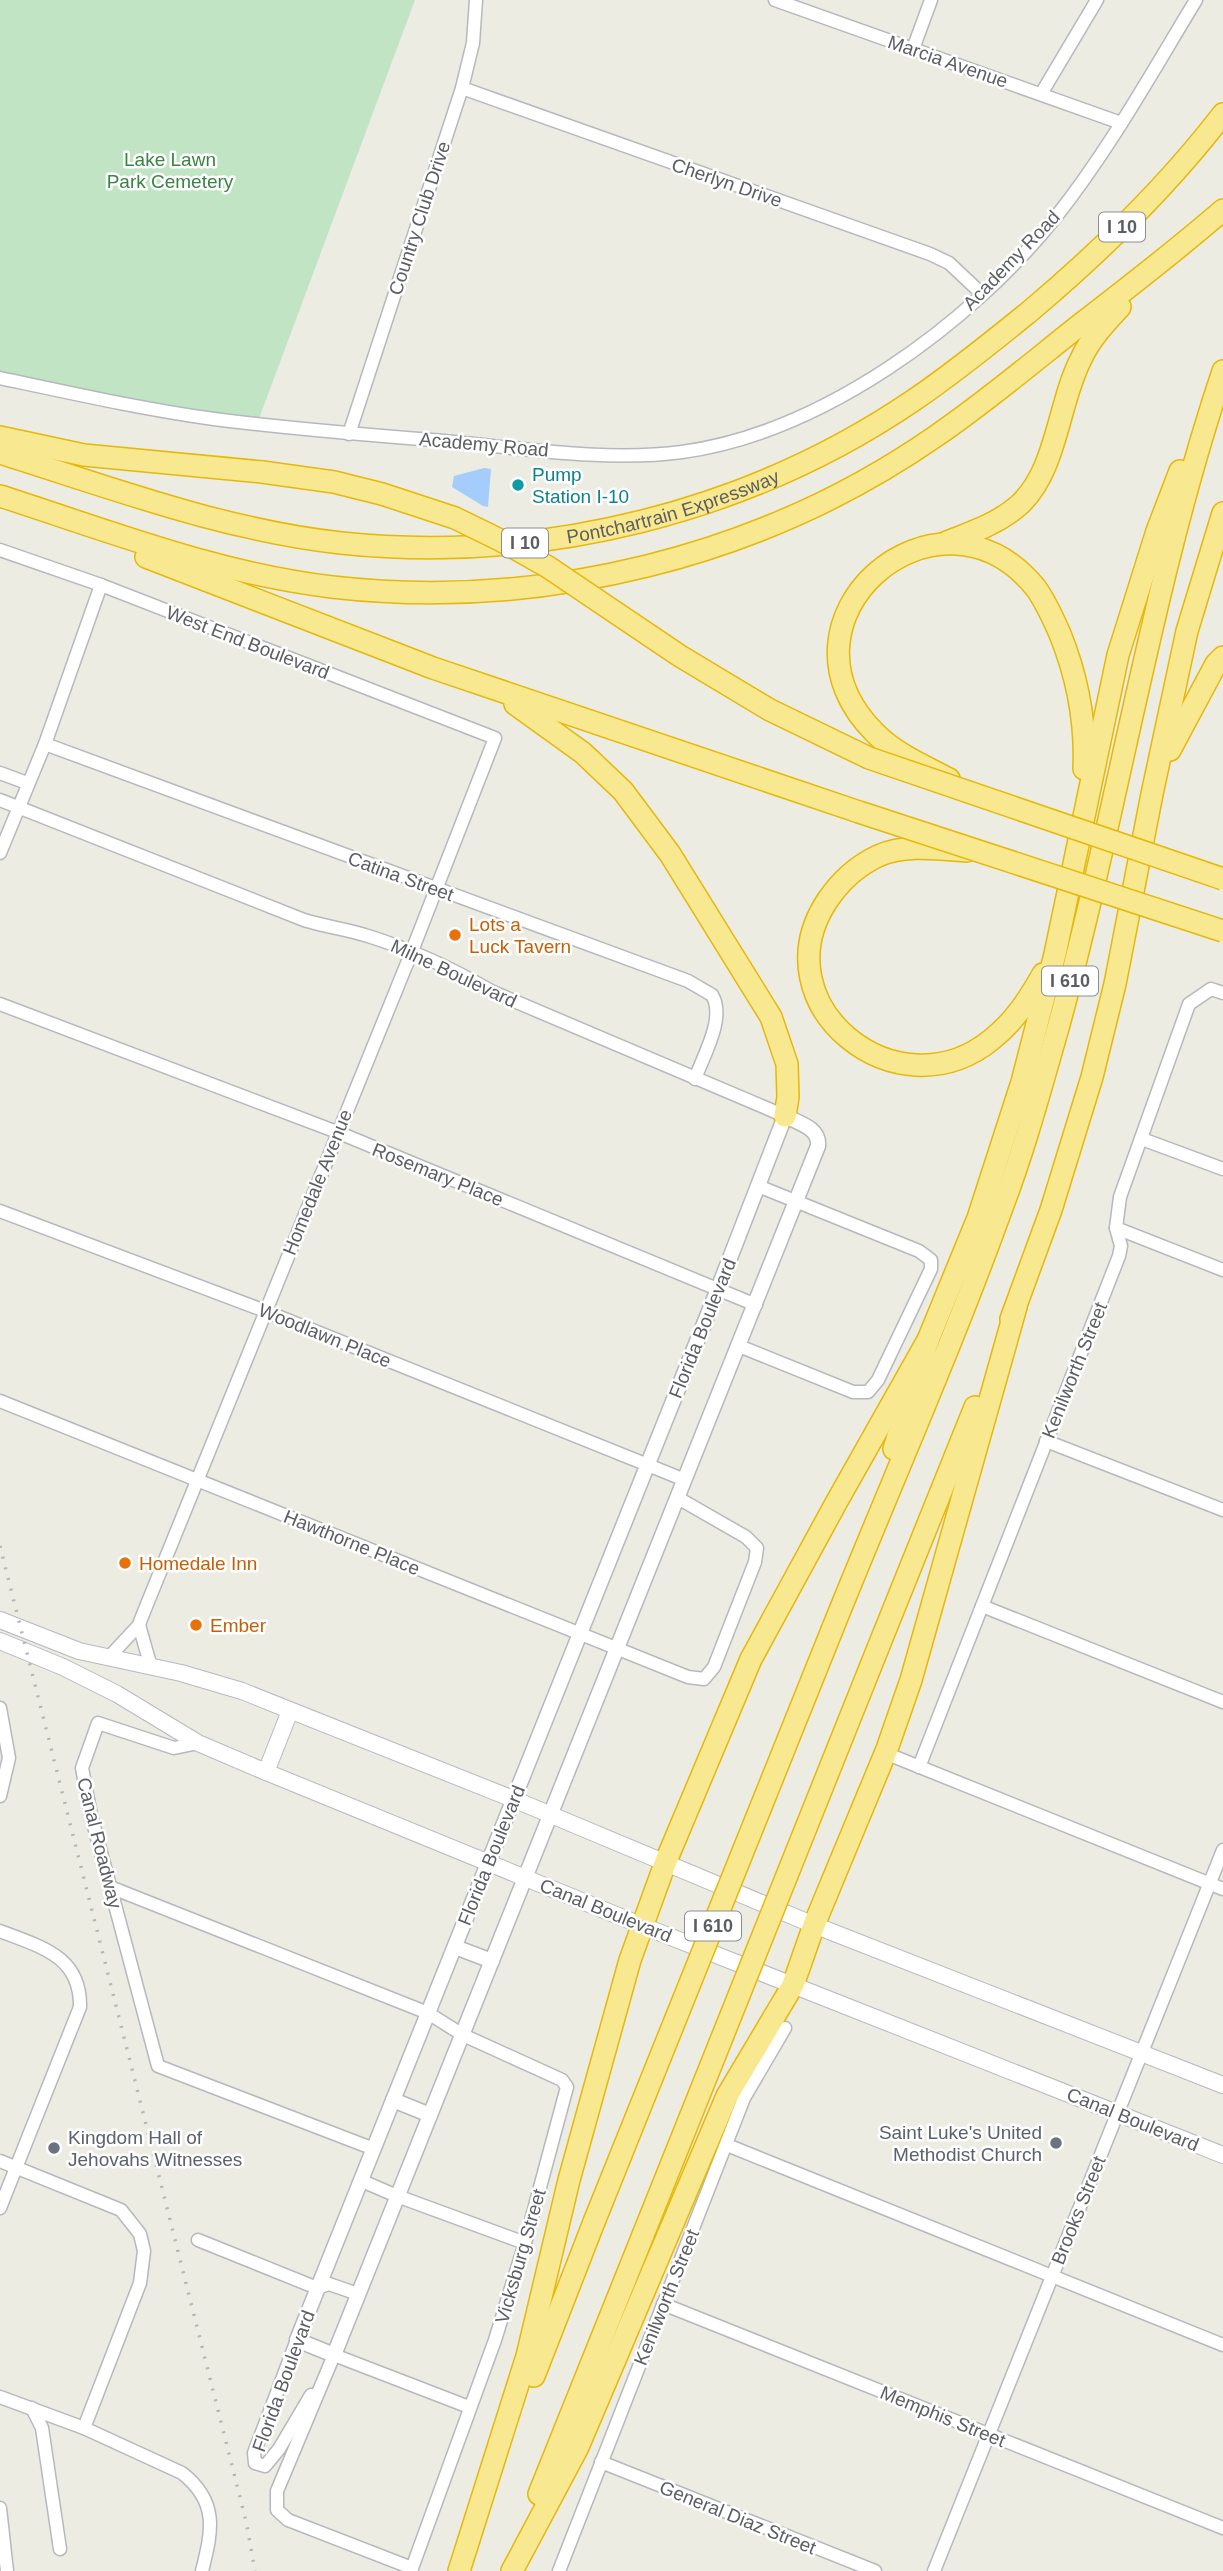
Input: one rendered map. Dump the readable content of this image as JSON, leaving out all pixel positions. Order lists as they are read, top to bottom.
{
  "streets": {
    "highway": ["I 10", "Pontchartrain Expressway", "I 610"],
    "main road": ["Canal Boulevard"],
    "street": [
      "Marcia Avenue",
      "Cherlyn Drive",
      "Country Club Drive",
      "Academy Road",
      "West End Boulevard",
      "Catina Street",
      "Milne Boulevard",
      "Rosemary Place",
      "Homedale Avenue",
      "Florida Boulevard",
      "Woodlawn Place",
      "Kenilworth Street",
      "Hawthorne Place",
      "Canal Roadway",
      "Brooks Street",
      "Vicksburg Street",
      "Memphis Street",
      "General Diaz Street"
    ]
  },
  "crossings": [
    ["Marcia Avenue", "Academy Road"],
    ["Cherlyn Drive", "Country Club Drive"],
    ["Cherlyn Drive", "Academy Road"],
    ["Country Club Drive", "Academy Road"],
    ["West End Boulevard", "Homedale Avenue"],
    ["Catina Street", "Milne Boulevard"],
    ["Catina Street", "Homedale Avenue"],
    ["Milne Boulevard", "Homedale Avenue"],
    ["Milne Boulevard", "Florida Boulevard"],
    ["Rosemary Place", "Homedale Avenue"],
    ["Rosemary Place", "Florida Boulevard"],
    ["Homedale Avenue", "Woodlawn Place"],
    ["Homedale Avenue", "Hawthorne Place"],
    ["Florida Boulevard", "Woodlawn Place"],
    ["Florida Boulevard", "Hawthorne Place"],
    ["Florida Boulevard", "Canal Roadway"],
    ["Florida Boulevard", "Canal Boulevard"],
    ["Florida Boulevard", "Vicksburg Street"],
    ["Kenilworth Street", "Memphis Street"],
    ["Kenilworth Street", "General Diaz Street"],
    ["Canal Roadway", "Canal Boulevard"],
    ["Canal Roadway", "Vicksburg Street"],
    ["Canal Boulevard", "Brooks Street"],
    ["Brooks Street", "Memphis Street"]
  ],
  "parks": ["Lake Lawn Park Cemetery"],
  "places": [
    "Pump Station I-10",
    "Lots a Luck Tavern",
    "Homedale Inn",
    "Ember",
    "Saint Luke's United Methodist Church",
    "Kingdom Hall of Jehovahs Witnesses"
  ]
}
